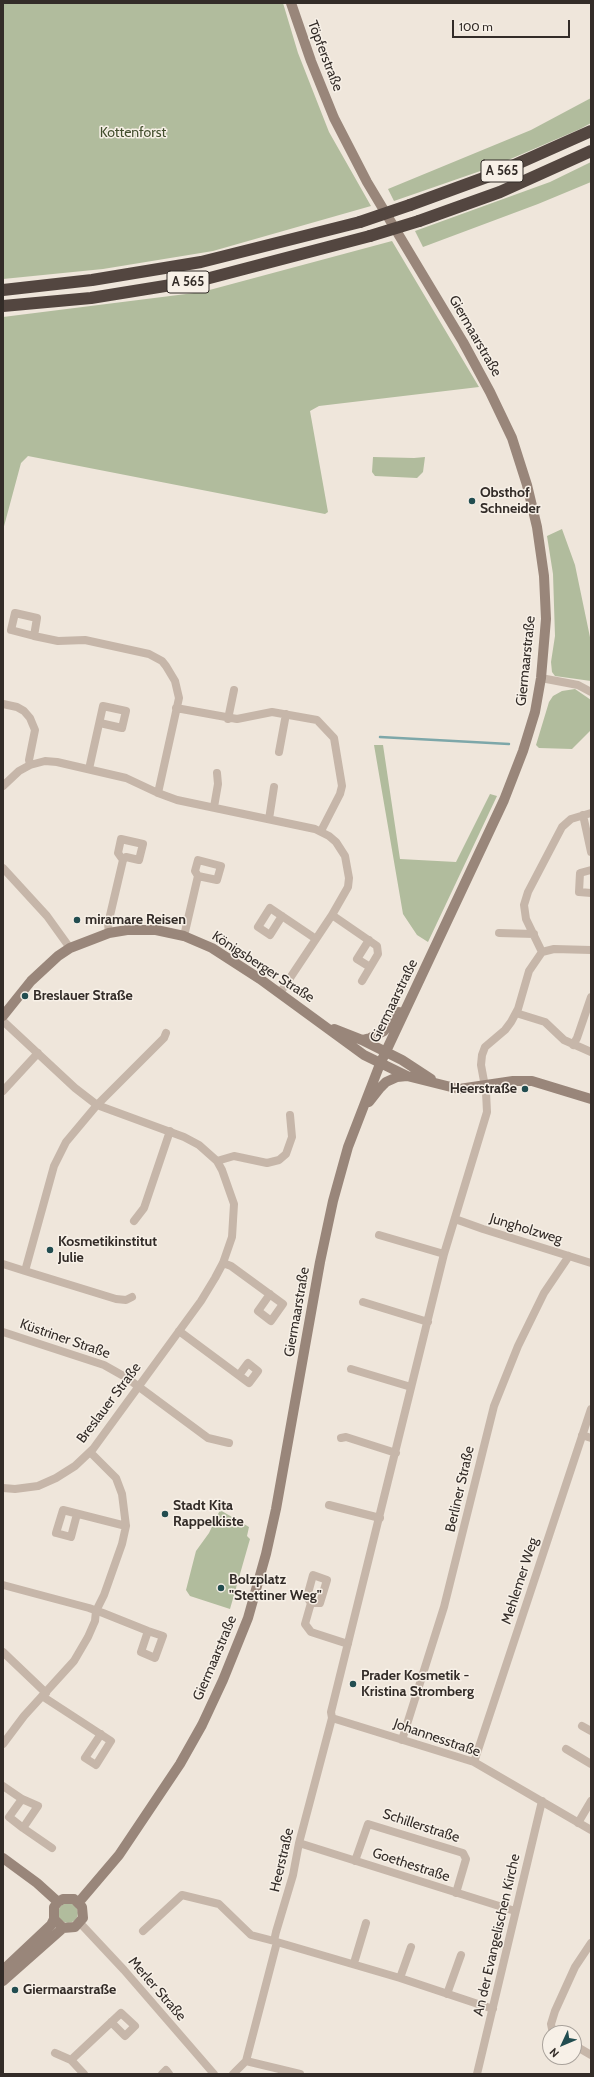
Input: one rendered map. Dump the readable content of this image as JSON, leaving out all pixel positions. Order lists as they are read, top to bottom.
{
  "streets": {
    "highway": ["A 565"],
    "main road": ["Töpferstraße", "Giermaarstraße", "Königsberger Straße"],
    "street": [
      "Jungholzweg",
      "Küstriner Straße",
      "Breslauer Straße",
      "Berliner Straße",
      "Mehlemer Weg",
      "Johannesstraße",
      "Schillerstraße",
      "Heerstraße",
      "Goethestraße",
      "An der Evangelischen Kirche",
      "Merler Straße"
    ]
  },
  "crossings": [
    ["Töpferstraße", "Giermaarstraße"],
    ["Giermaarstraße", "Königsberger Straße"],
    ["Giermaarstraße", "Merler Straße"],
    ["Jungholzweg", "Berliner Straße"],
    ["Jungholzweg", "Heerstraße"],
    ["Küstriner Straße", "Breslauer Straße"],
    ["Berliner Straße", "Johannesstraße"],
    ["Mehlemer Weg", "Johannesstraße"],
    ["Johannesstraße", "Heerstraße"],
    ["Johannesstraße", "An der Evangelischen Kirche"],
    ["Schillerstraße", "Goethestraße"],
    ["Heerstraße", "Goethestraße"],
    ["Goethestraße", "An der Evangelischen Kirche"]
  ],
  "parks": ["Kottenforst"],
  "places": [
    "Obsthof Schneider",
    "miramare Reisen",
    "Breslauer Straße",
    "Heerstraße",
    "Kosmetikinstitut Julie",
    "Stadt Kita Rappelkiste",
    "Bolzplatz \"Stettiner Weg\"",
    "Prader Kosmetik - Kristina Stromberg",
    "Giermaarstraße"
  ],
  "scale_bar": "100 m",
  "north": "bottom left"
}
